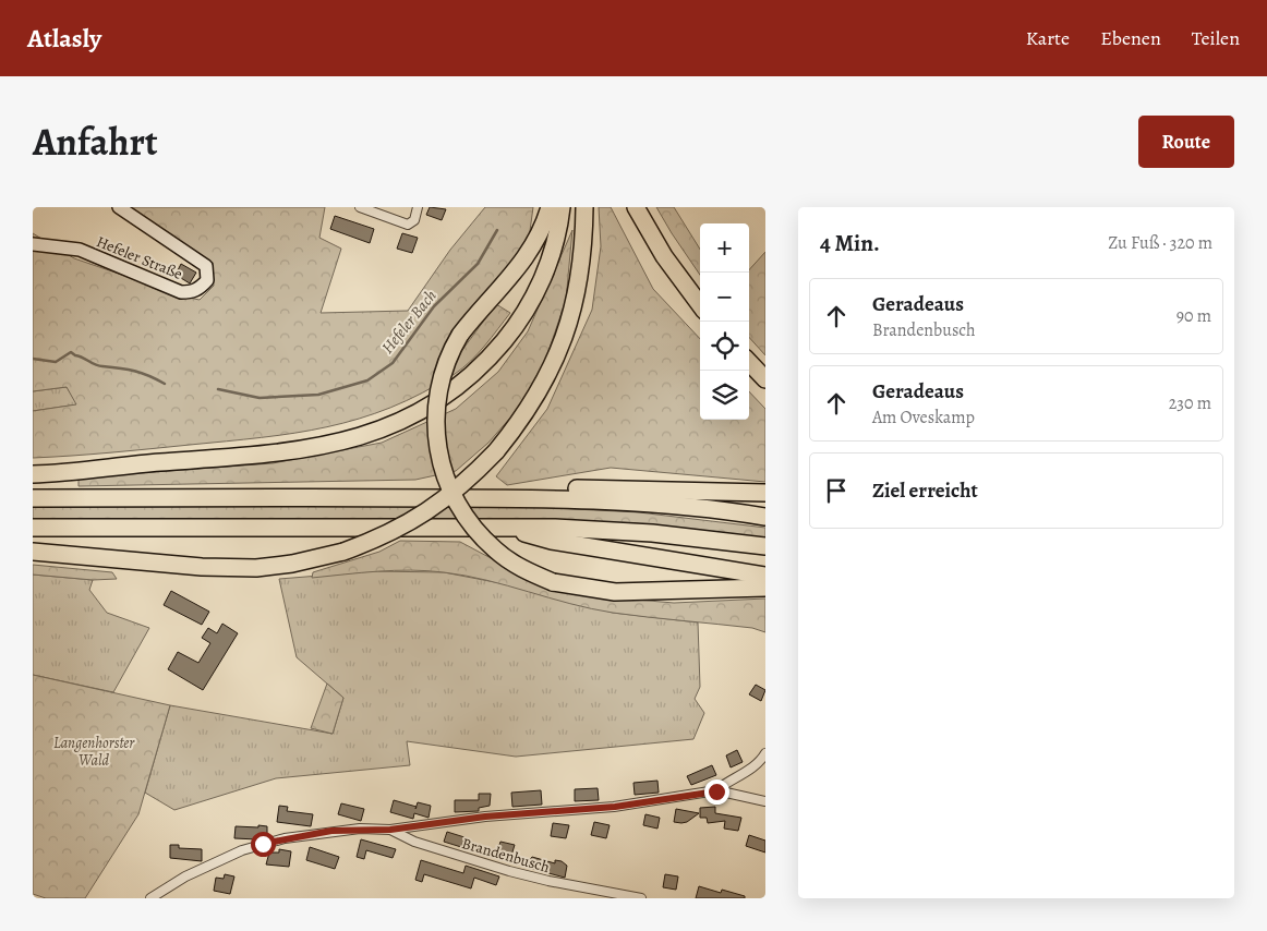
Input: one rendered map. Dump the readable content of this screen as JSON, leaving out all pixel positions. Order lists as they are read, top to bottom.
{
  "streets": {
    "main road": ["Hefeler Straße"],
    "street": ["Brandenbusch"]
  },
  "water": ["Hefeler Bach"],
  "parks": ["Langenhorster Wald"],
  "page": {
    "header": "Atlasly",
    "nav": ["Karte", "Ebenen", "Teilen"],
    "title": "Anfahrt",
    "buttons": "Route",
    "heading": ["4 Min.", "Zu Fuß · 320 m"],
    "map_buttons": ["+", "−"],
    "list": [
      ["Geradeaus", "Brandenbusch", "90 m"],
      ["Geradeaus", "Am Oveskamp", "230 m"],
      "Ziel erreicht"
    ]
  }
}
